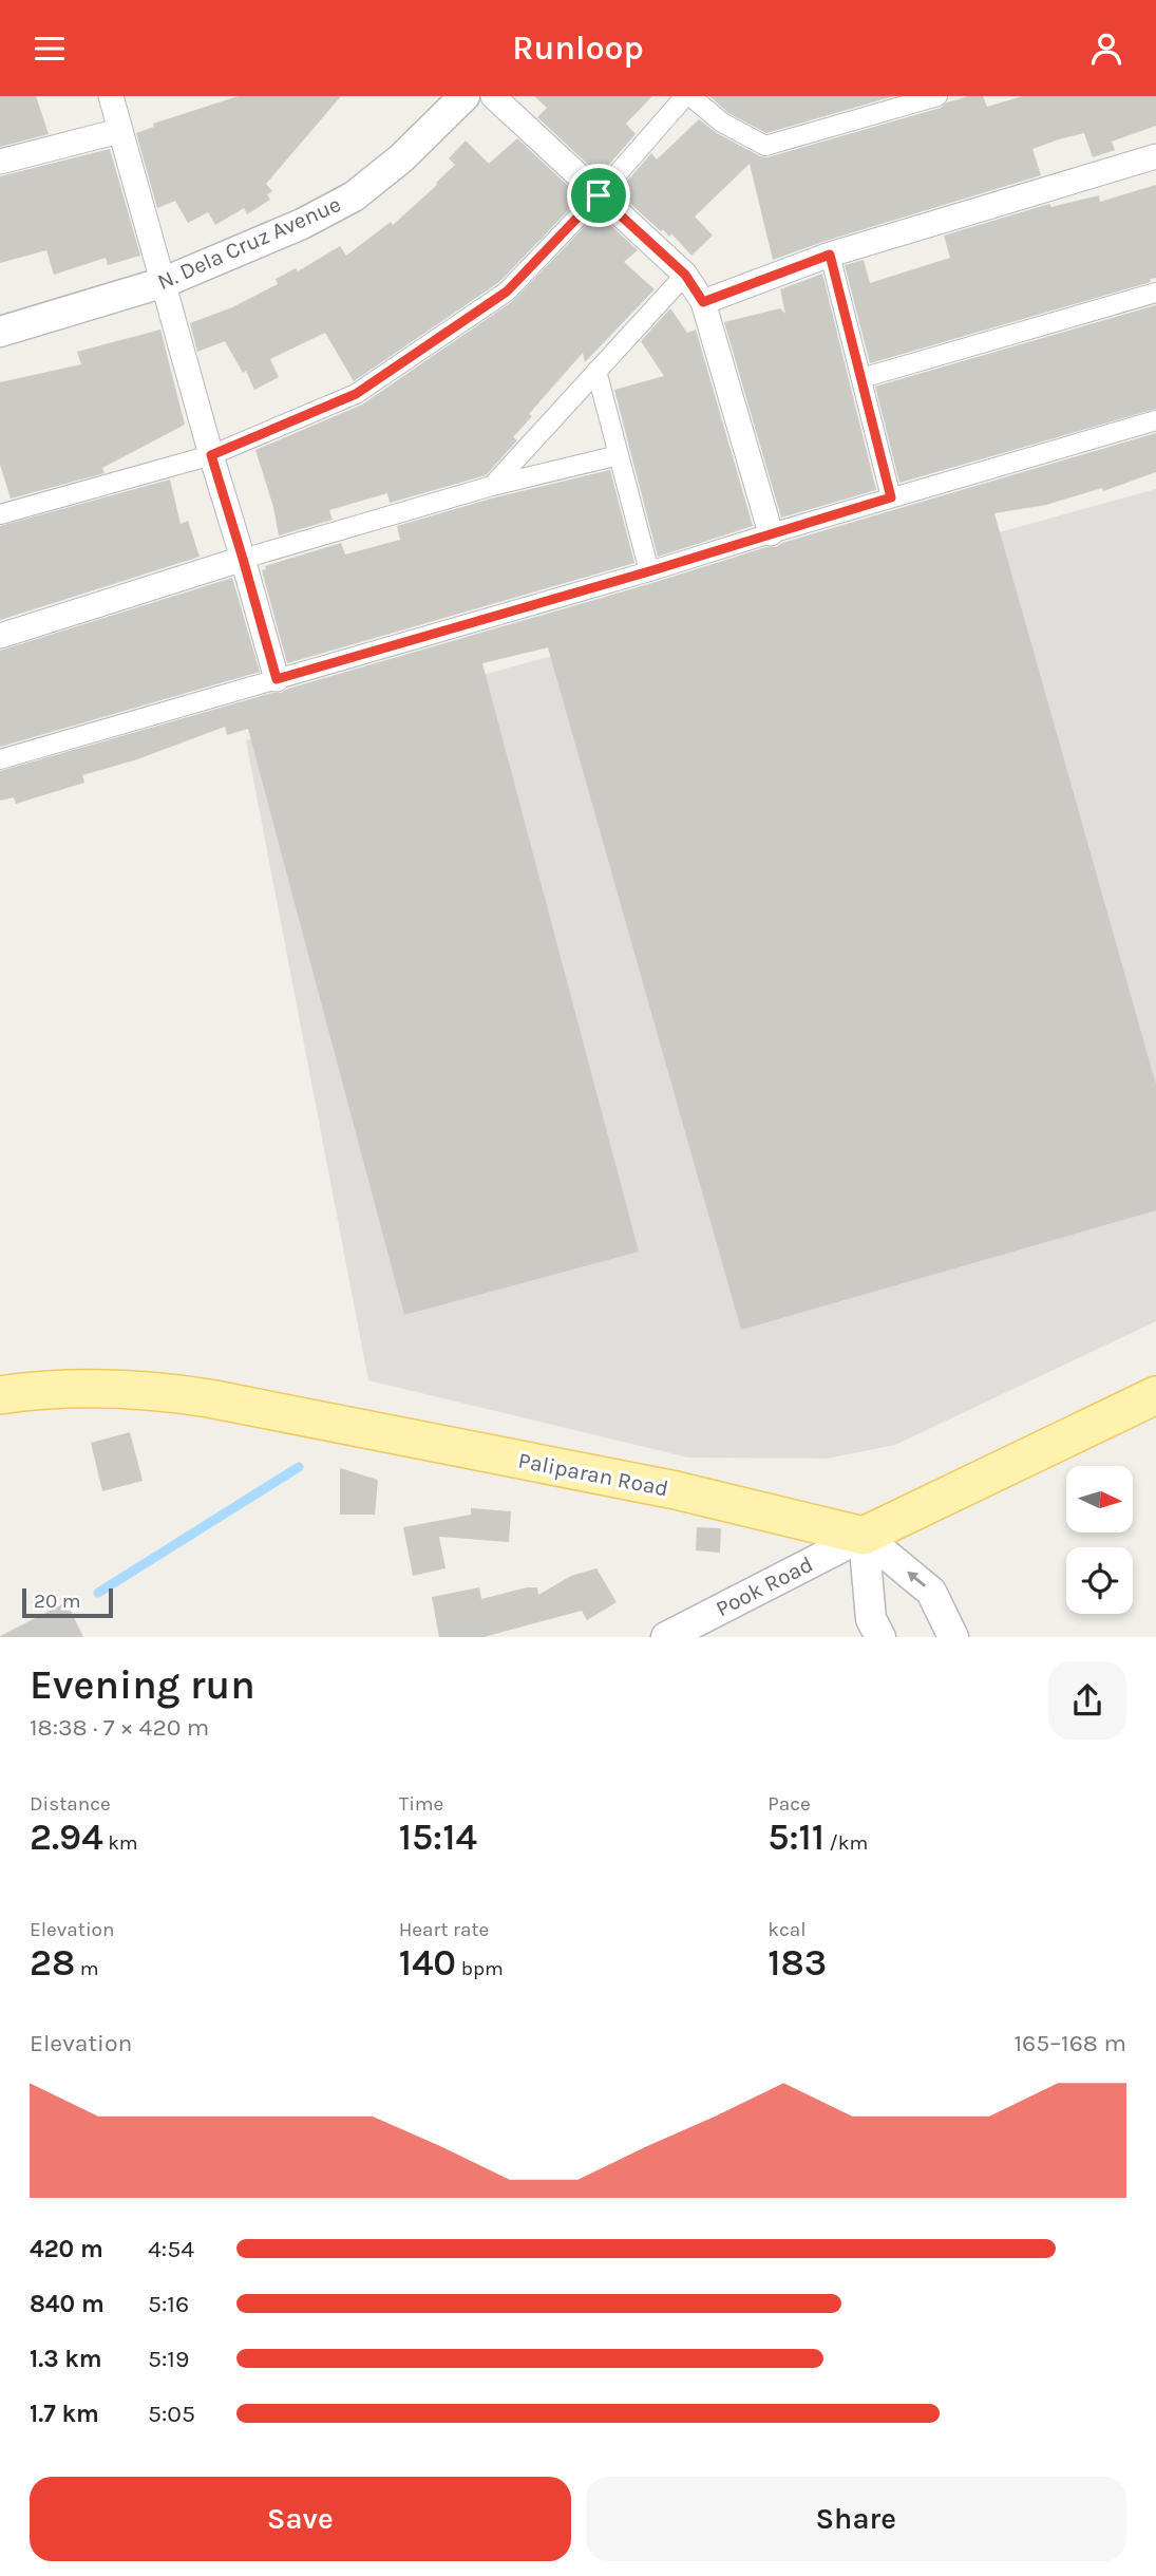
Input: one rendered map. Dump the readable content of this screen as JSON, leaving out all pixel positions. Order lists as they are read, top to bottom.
{
  "streets": {
    "main road": ["Paliparan Road"],
    "street": ["N. Dela Cruz Avenue", "Pook Road"]
  },
  "crossings": [
    ["Paliparan Road", "Pook Road"]
  ],
  "scale_bar": "20 m",
  "north": "right",
  "page": {
    "header": "Runloop",
    "scale": "20 m",
    "heading": ["Evening run", "18:38 · 7 × 420 m"],
    "stats": [
      ["Distance", "2.94 km"],
      ["Time", "15:14"],
      ["Pace", "5:11 /km"],
      ["Elevation", "28 m"],
      ["Heart rate", "140 bpm"],
      ["kcal", "183"]
    ],
    "chart": ["Elevation", "165–168 m"],
    "list": [
      {
        "name": "420 m",
        "note": "4:54"
      },
      {
        "name": "840 m",
        "note": "5:16"
      },
      {
        "name": "1.3 km",
        "note": "5:19"
      },
      {
        "name": "1.7 km",
        "note": "5:05"
      }
    ],
    "buttons": ["Save", "Share"]
  }
}
